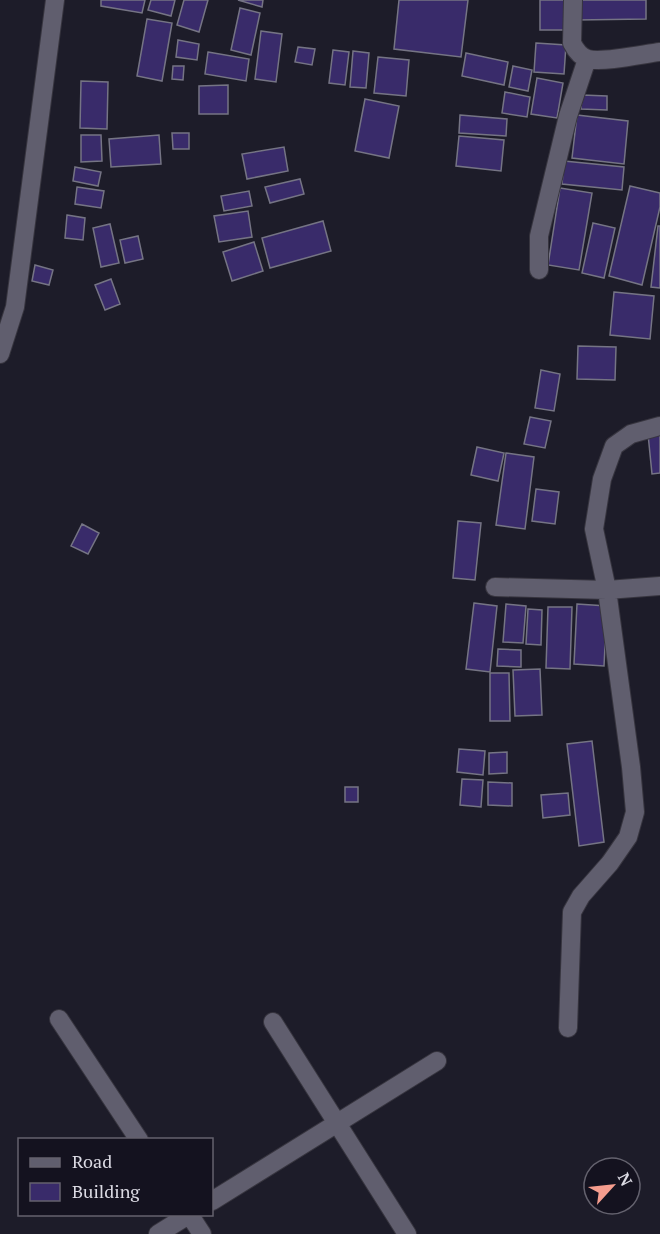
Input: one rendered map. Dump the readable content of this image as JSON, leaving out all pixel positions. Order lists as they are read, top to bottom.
{
  "legend": ["Road", "Building"],
  "north": "top right"
}
